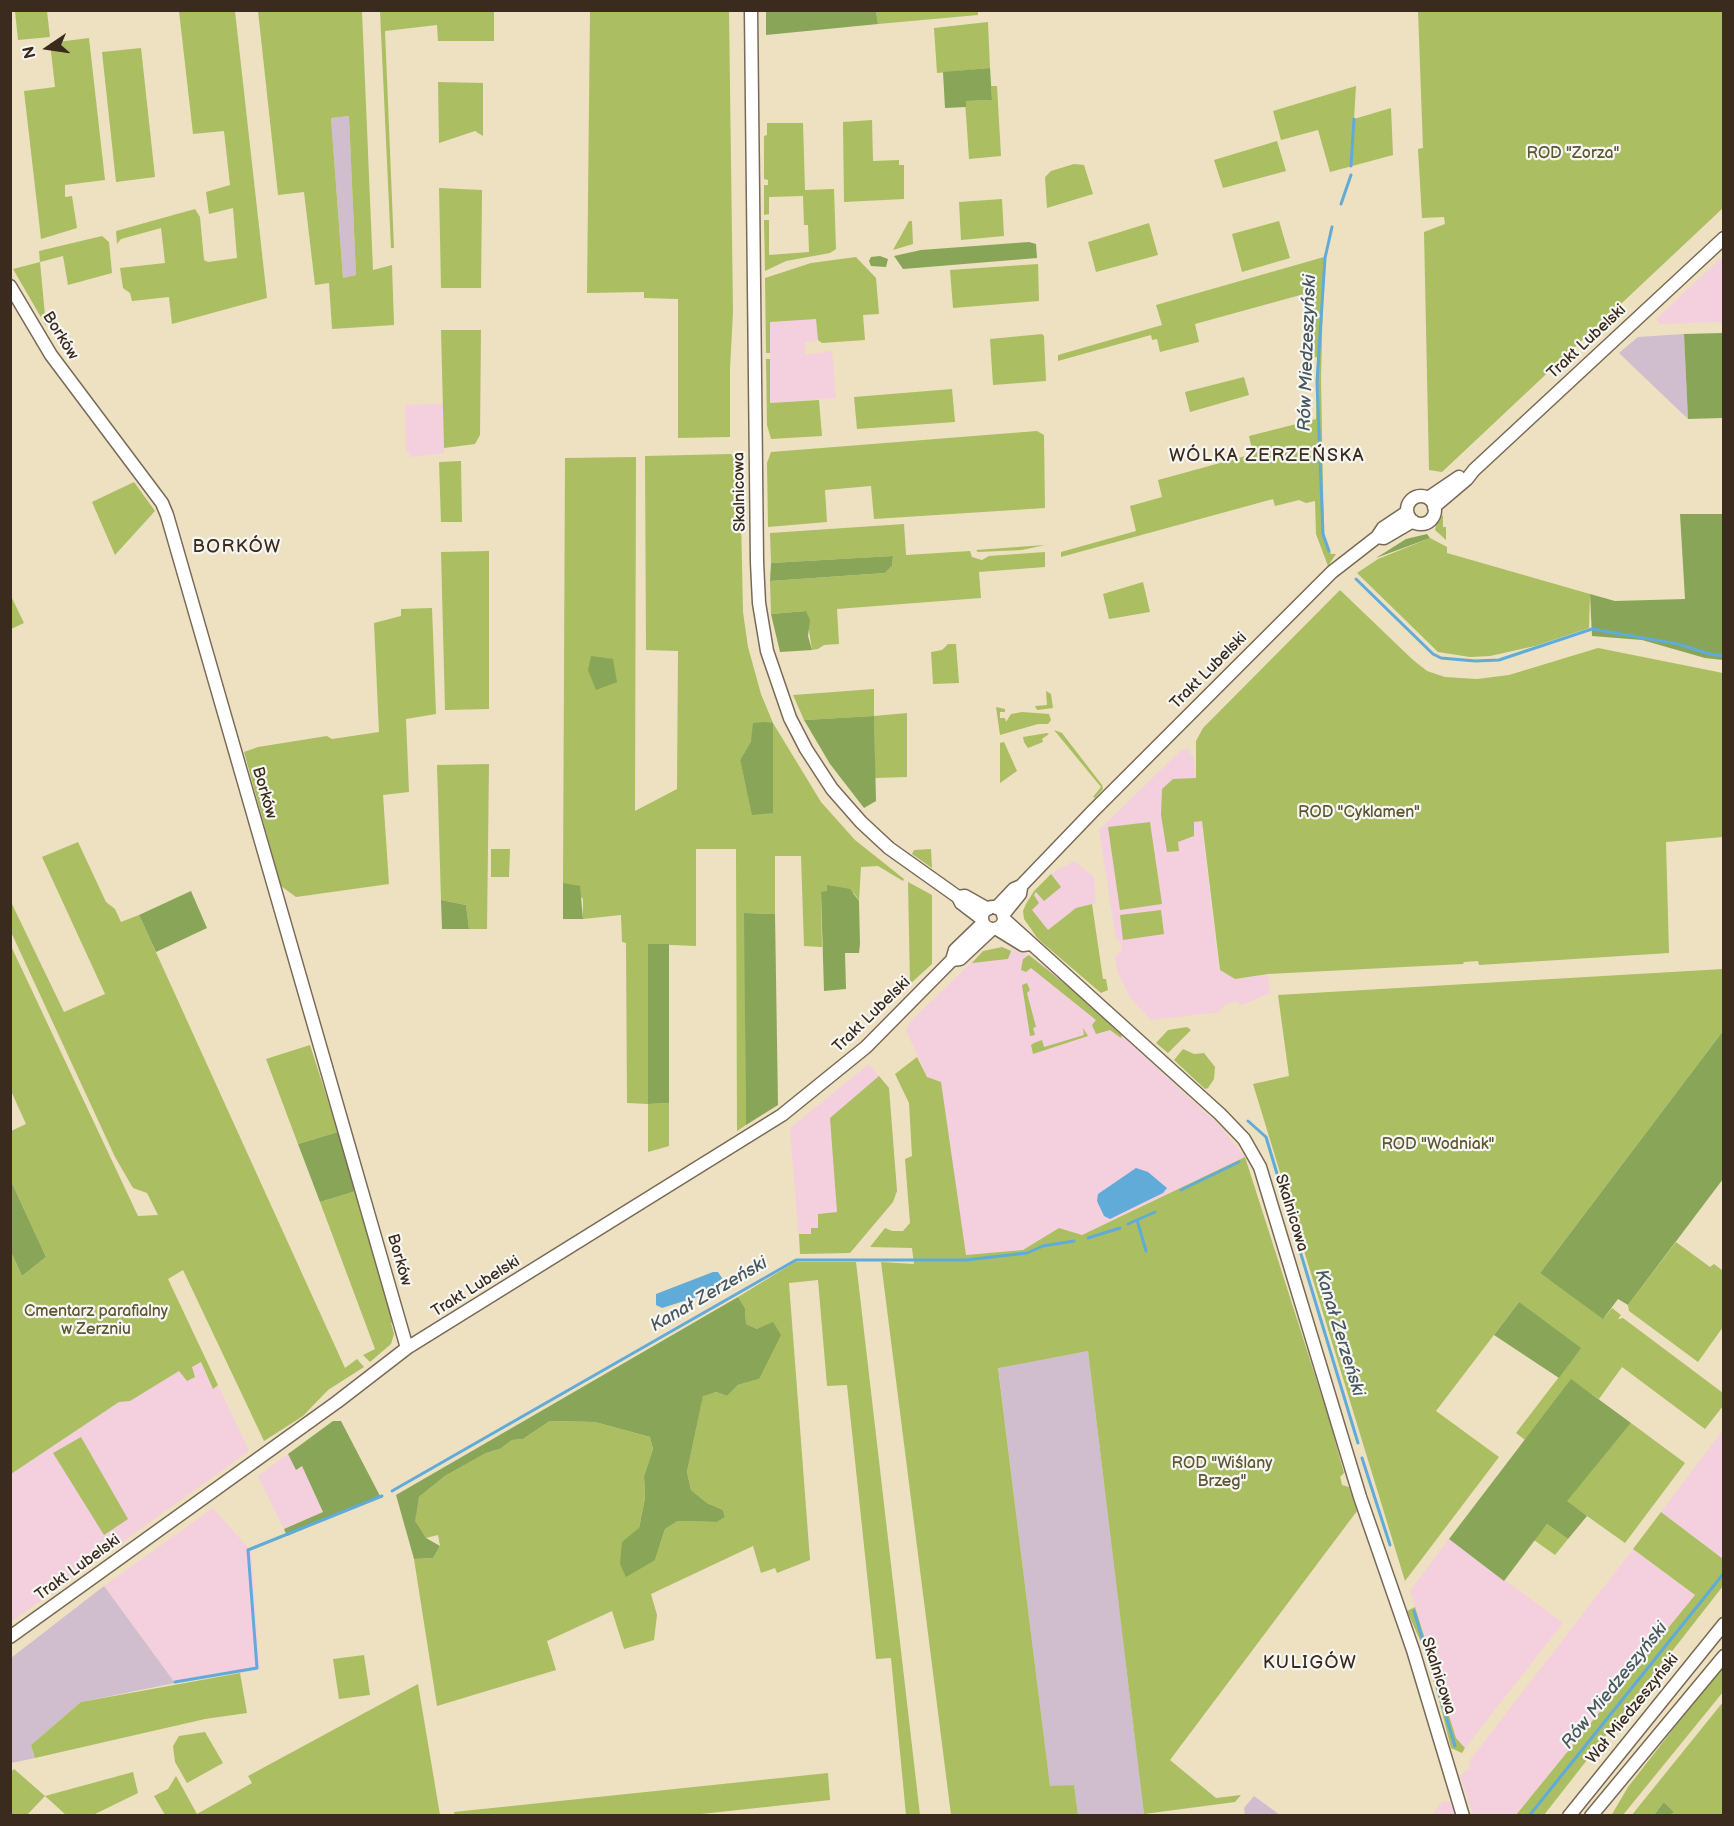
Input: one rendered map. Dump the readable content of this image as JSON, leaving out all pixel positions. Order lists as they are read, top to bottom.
{
  "streets": {
    "street": [
      "Borków",
      "Trakt Lubelski",
      "Skalnicowa",
      "Wał Miedzeszyński"
    ]
  },
  "crossings": [
    ["Borków", "Trakt Lubelski"],
    ["Trakt Lubelski", "Skalnicowa"]
  ],
  "districts": ["WÓLKA ZERZEŃSKA", "BORKÓW", "KULIGÓW"],
  "water": ["Rów Miedzeszyński", "Kanał Zerzeński"],
  "parks": [
    "ROD \"Zorza\"",
    "ROD \"Cyklamen\"",
    "ROD \"Wodniak\"",
    "Cmentarz parafialny w Zerzniu",
    "ROD \"Wiślany Brzeg\""
  ],
  "north": "left"
}
